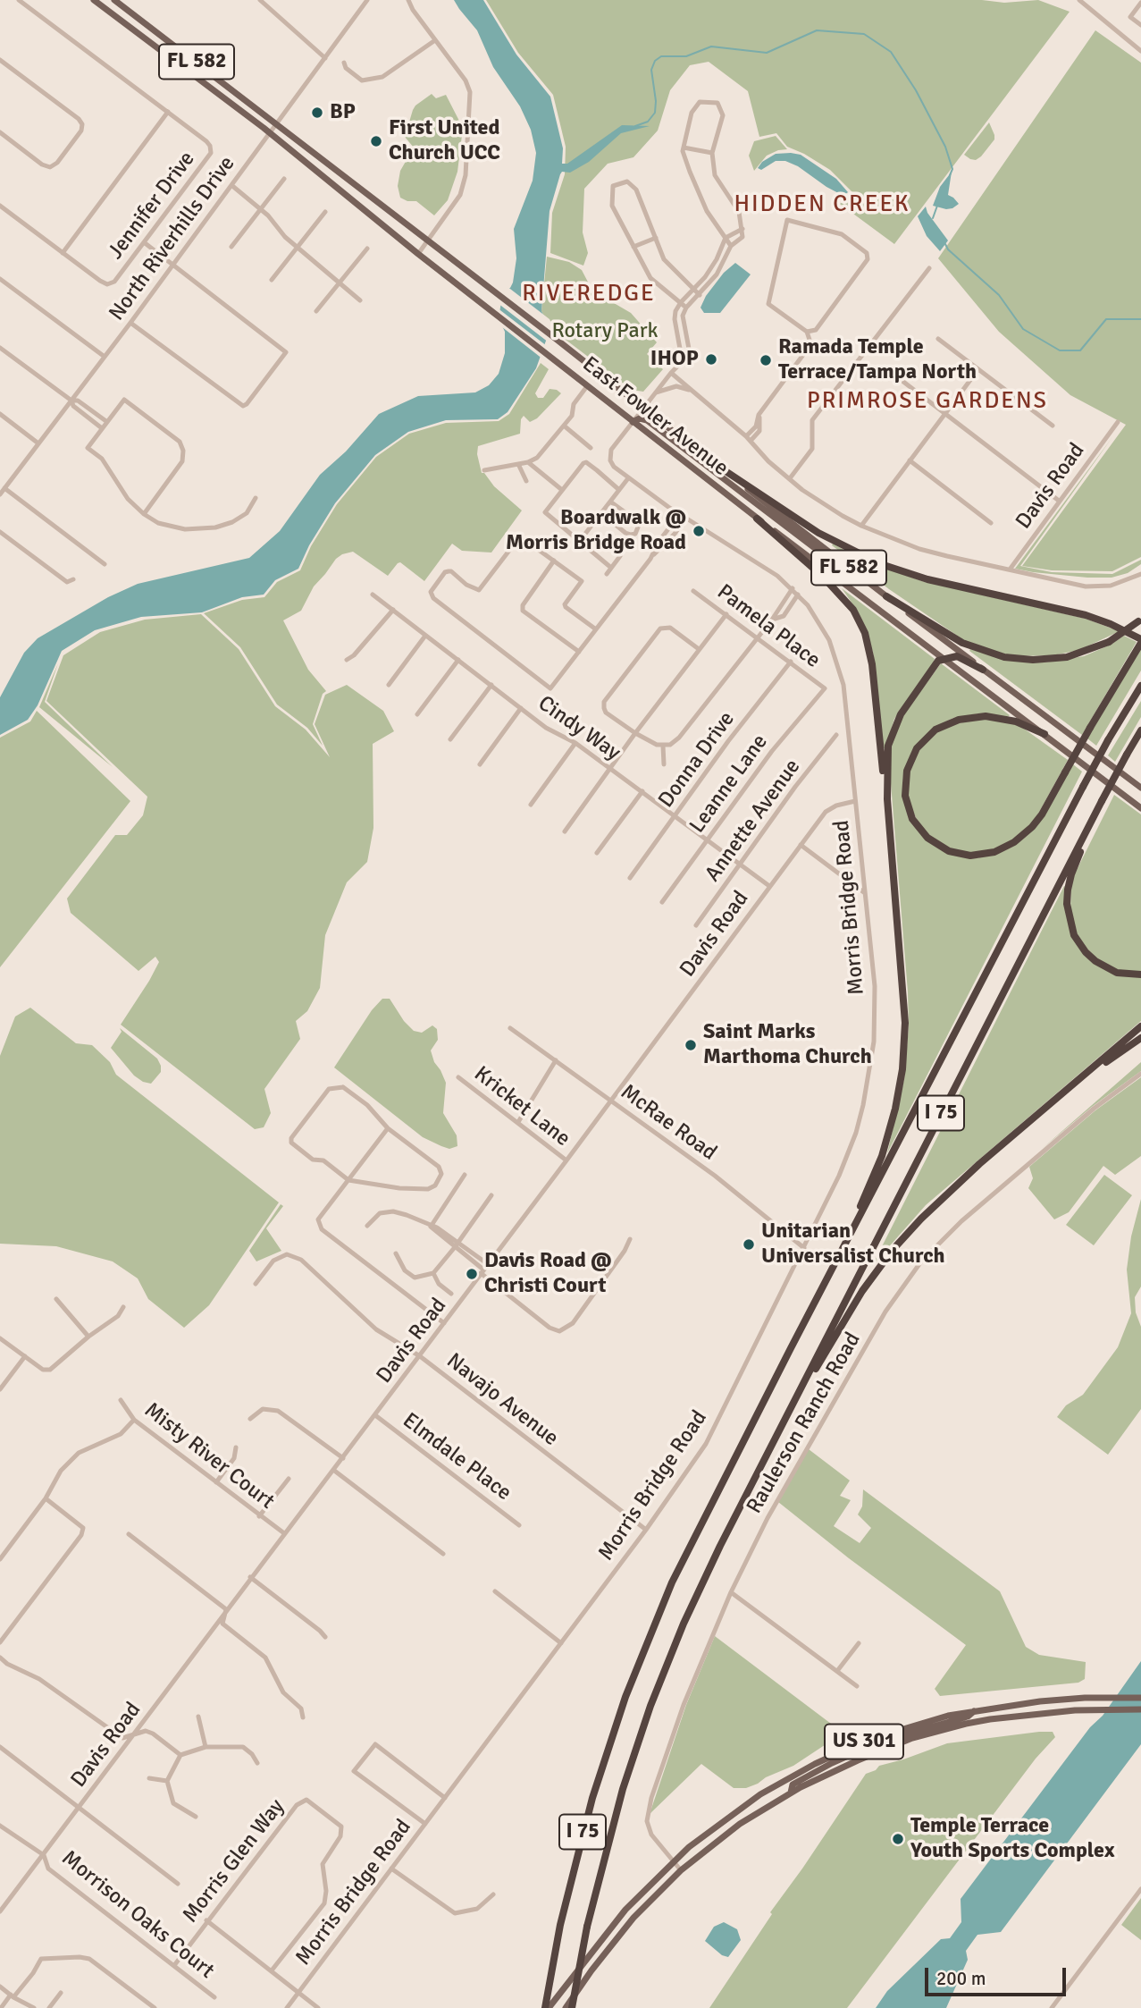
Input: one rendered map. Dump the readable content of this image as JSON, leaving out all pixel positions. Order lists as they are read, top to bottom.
{
  "streets": {
    "highway": ["I 75"],
    "main road": ["FL 582", "East Fowler Avenue", "US 301"],
    "street": [
      "Jennifer Drive",
      "North Riverhills Drive",
      "Davis Road",
      "Pamela Place",
      "Cindy Way",
      "Donna Drive",
      "Leanne Lane",
      "Annette Avenue",
      "Morris Bridge Road",
      "Kricket Lane",
      "McRae Road",
      "Navajo Avenue",
      "Raulerson Ranch Road",
      "Misty River Court",
      "Elmdale Place",
      "Morris Glen Way",
      "Morrison Oaks Court"
    ]
  },
  "crossings": [
    ["North Riverhills Drive", "East Fowler Avenue"],
    ["East Fowler Avenue", "Morris Bridge Road"],
    ["Davis Road", "Cindy Way"],
    ["Davis Road", "Morris Bridge Road"],
    ["Davis Road", "Kricket Lane"],
    ["Davis Road", "McRae Road"],
    ["Davis Road", "Navajo Avenue"],
    ["Davis Road", "Misty River Court"],
    ["Davis Road", "Elmdale Place"],
    ["Davis Road", "Morrison Oaks Court"],
    ["Pamela Place", "Donna Drive"],
    ["Pamela Place", "Leanne Lane"],
    ["Cindy Way", "Donna Drive"],
    ["Cindy Way", "Leanne Lane"],
    ["Cindy Way", "Annette Avenue"],
    ["Morris Bridge Road", "McRae Road"],
    ["Morris Bridge Road", "Navajo Avenue"],
    ["I 75", "US 301"],
    ["Raulerson Ranch Road", "US 301"],
    ["Morris Glen Way", "Morrison Oaks Court"]
  ],
  "districts": ["HIDDEN CREEK", "RIVEREDGE", "PRIMROSE GARDENS"],
  "parks": ["Rotary Park"],
  "places": [
    "BP",
    "First United Church UCC",
    "IHOP",
    "Ramada Temple Terrace/Tampa North",
    "Boardwalk @ Morris Bridge Road",
    "Saint Marks Marthoma Church",
    "Unitarian Universalist Church",
    "Davis Road @ Christi Court",
    "Temple Terrace Youth Sports Complex"
  ],
  "scale_bar": "200 m"
}
